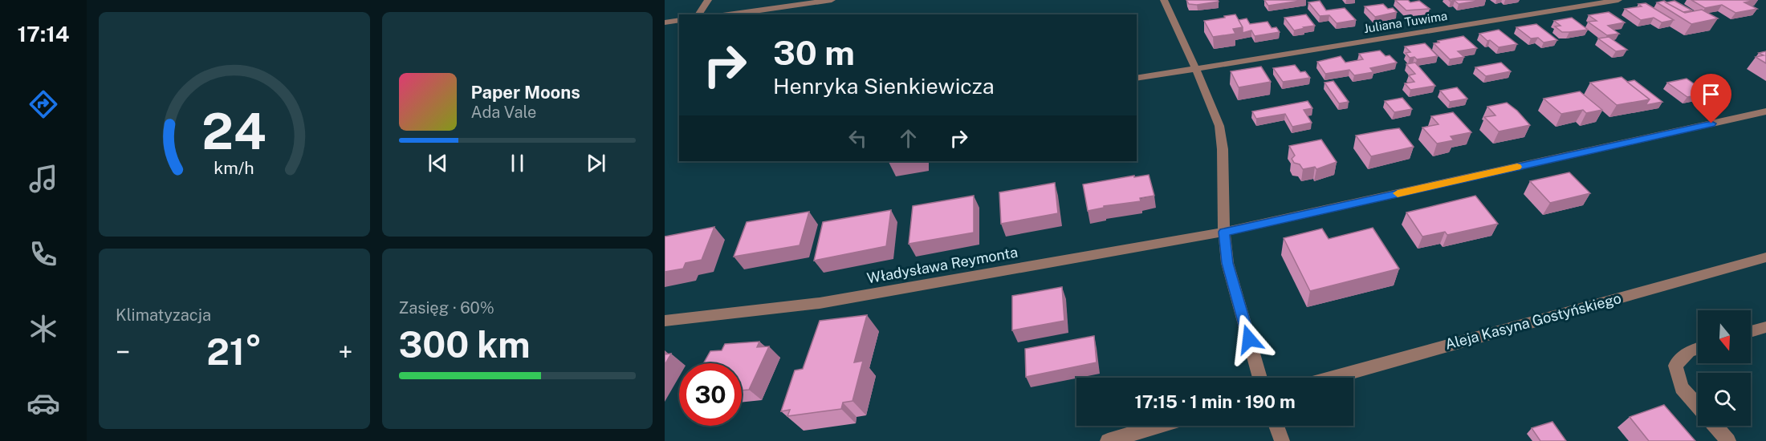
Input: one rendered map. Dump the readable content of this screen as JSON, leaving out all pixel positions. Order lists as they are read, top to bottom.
{
  "streets": {
    "street": ["Juliana Tuwima", "Władysława Reymonta", "Aleja Kasyna Gostyńskiego"]
  },
  "north": "bottom",
  "page": {
    "tabs": "17:14",
    "turn": ["30 m", "Henryka Sienkiewicza"],
    "song": ["Paper Moons", "Ada Vale"],
    "tile": [
      "Klimatyzacja",
      ["Zasięg · 60%", "300 km"]
    ],
    "heat": ["−", "21°", "+"],
    "limit": "30",
    "trip": "17:15 · 1 min · 190 m",
    "gauge": ["24", "km/h"]
  }
}
